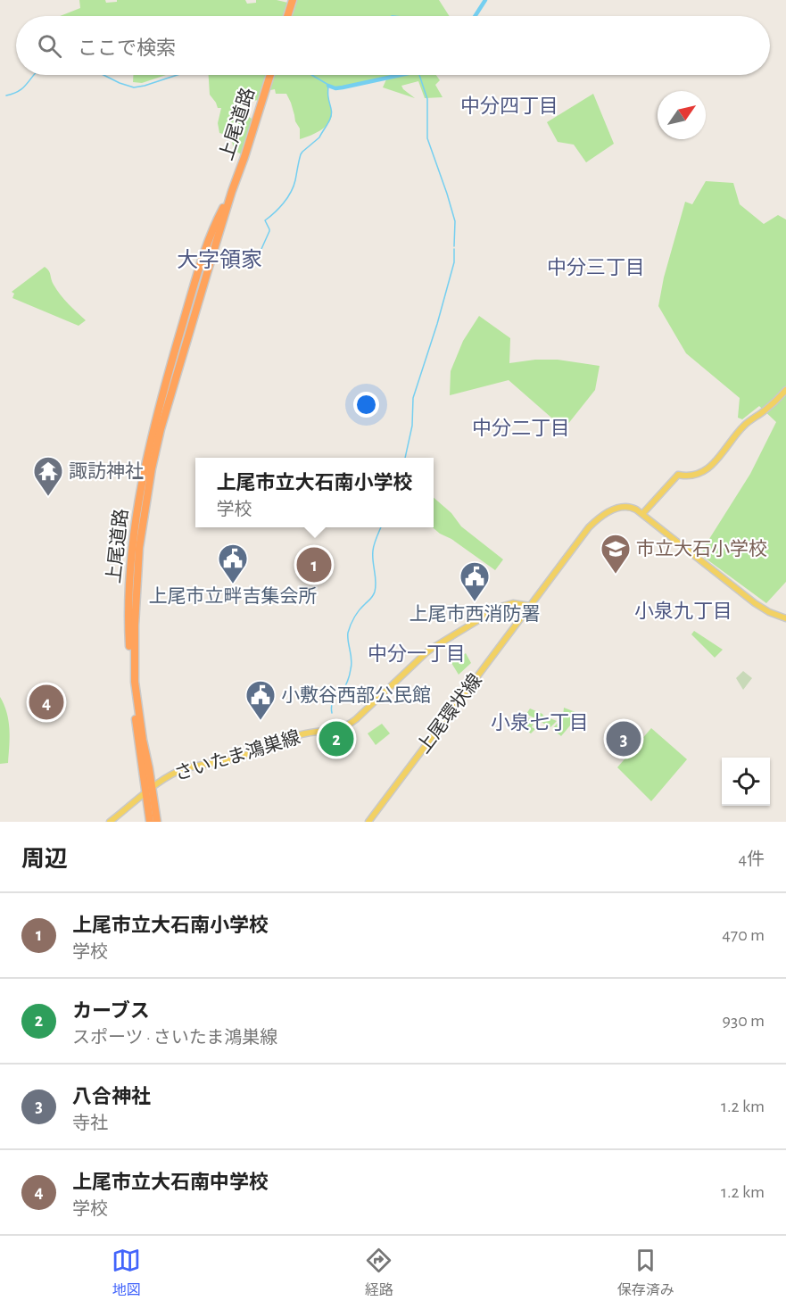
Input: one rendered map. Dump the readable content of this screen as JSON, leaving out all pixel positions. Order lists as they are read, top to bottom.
{
  "streets": {
    "highway": ["上尾道路"],
    "main road": ["上尾環状線", "さいたま鴻巣線"]
  },
  "crossings": [
    ["上尾道路", "さいたま鴻巣線"],
    ["上尾環状線", "さいたま鴻巣線"]
  ],
  "districts": [
    "中分四丁目",
    "大字領家",
    "中分三丁目",
    "中分二丁目",
    "小泉九丁目",
    "中分一丁目",
    "小泉七丁目"
  ],
  "places": {
    "temple": ["諏訪神社"],
    "school or university": ["市立大石小学校"],
    "public building": ["上尾市立畔吉集会所", "上尾市西消防署", "小敷谷西部公民館"]
  },
  "north": "top right",
  "page": {
    "search": "ここで検索",
    "popup": ["上尾市立大石南小学校", "学校"],
    "pins": [
      "1",
      "4",
      "2",
      "3"
    ],
    "heading": ["周辺", "4件"],
    "list": [
      {
        "mark": "1",
        "name": "上尾市立大石南小学校",
        "note": "学校",
        "value": "470 m"
      },
      {
        "mark": "2",
        "name": "カーブス",
        "note": "スポーツ · さいたま鴻巣線",
        "value": "930 m"
      },
      {
        "mark": "3",
        "name": "八合神社",
        "note": "寺社",
        "value": "1.2 km"
      },
      {
        "mark": "4",
        "name": "上尾市立大石南中学校",
        "note": "学校",
        "value": "1.2 km"
      }
    ],
    "nav": ["地図", "経路", "保存済み"]
  }
}
